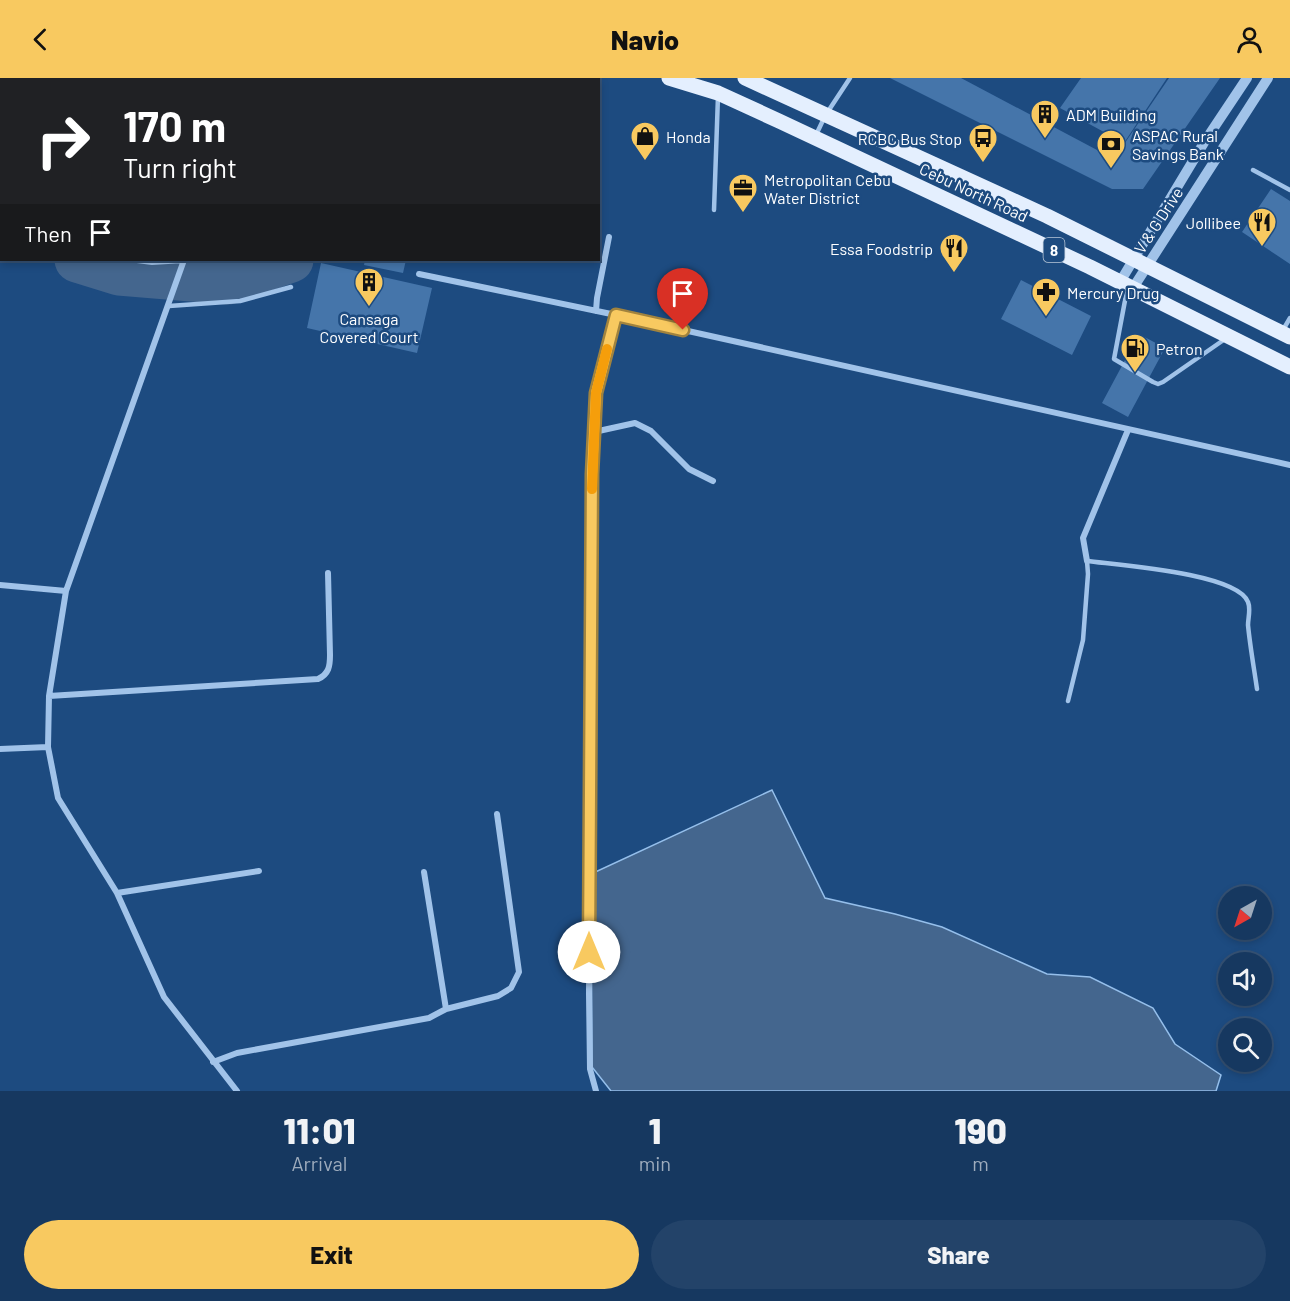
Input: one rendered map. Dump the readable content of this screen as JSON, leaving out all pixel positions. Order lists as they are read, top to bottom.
{
  "streets": {
    "main road": ["Cebu North Road", "8"],
    "street": ["V & G Drive"]
  },
  "crossings": [
    ["Cebu North Road", "V & G Drive"]
  ],
  "places": {
    "building": ["ADM Building", "Cansaga Covered Court"],
    "shop": ["Honda"],
    "bus stop": ["RCBC Bus Stop"],
    "bank": ["ASPAC Rural Savings Bank"],
    "office": ["Metropolitan Cebu Water District"],
    "restaurant": ["Jollibee", "Essa Foodstrip"],
    "pharmacy": ["Mercury Drug"],
    "fuel station": ["Petron"]
  },
  "north": "bottom left",
  "page": {
    "header": "Navio",
    "turn": ["170 m", "Turn right"],
    "then": "Then",
    "eta": [
      "11:01",
      "Arrival",
      "1",
      "min",
      "190",
      "m"
    ],
    "buttons": ["Exit", "Share"]
  }
}
